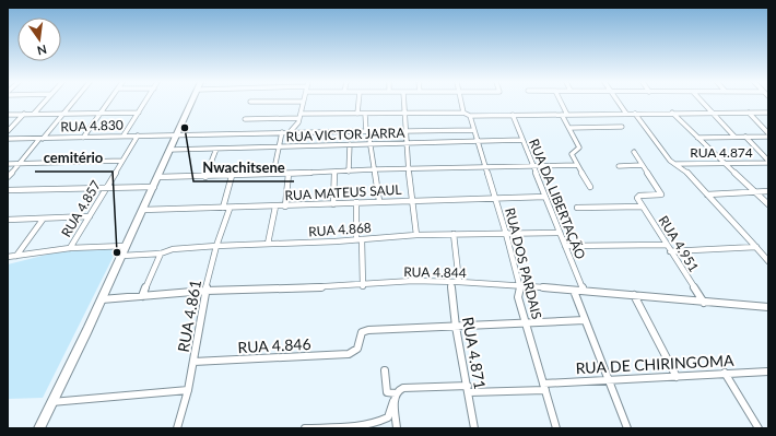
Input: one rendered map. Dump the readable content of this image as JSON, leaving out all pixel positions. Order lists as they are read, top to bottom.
{
  "streets": {
    "street": [
      "RUA 4.830",
      "RUA VICTOR JARRA",
      "RUA 4.874",
      "RUA MATEUS SAUL",
      "RUA DA LIBERTAÇÃO",
      "RUA 4.857",
      "RUA 4.868",
      "RUA 4.951",
      "RUA DOS PARDAIS",
      "RUA 4.844",
      "RUA 4.861",
      "RUA 4.846",
      "RUA 4.871",
      "RUA DE CHIRINGOMA"
    ]
  },
  "crossings": [
    ["RUA 4.830", "RUA 4.857"],
    ["RUA VICTOR JARRA", "RUA DA LIBERTAÇÃO"],
    ["RUA VICTOR JARRA", "RUA DOS PARDAIS"],
    ["RUA MATEUS SAUL", "RUA DA LIBERTAÇÃO"],
    ["RUA MATEUS SAUL", "RUA DOS PARDAIS"],
    ["RUA MATEUS SAUL", "RUA 4.861"],
    ["RUA DA LIBERTAÇÃO", "RUA 4.868"],
    ["RUA DA LIBERTAÇÃO", "RUA 4.844"],
    ["RUA 4.857", "RUA 4.868"],
    ["RUA 4.868", "RUA DOS PARDAIS"],
    ["RUA 4.868", "RUA 4.861"],
    ["RUA 4.951", "RUA 4.844"],
    ["RUA DOS PARDAIS", "RUA 4.844"],
    ["RUA DOS PARDAIS", "RUA DE CHIRINGOMA"],
    ["RUA 4.844", "RUA 4.861"],
    ["RUA 4.844", "RUA 4.871"],
    ["RUA 4.861", "RUA 4.846"],
    ["RUA 4.846", "RUA 4.871"],
    ["RUA 4.871", "RUA DE CHIRINGOMA"]
  ],
  "places": ["Nwachitsene", "cemitério"],
  "north": "bottom"
}
